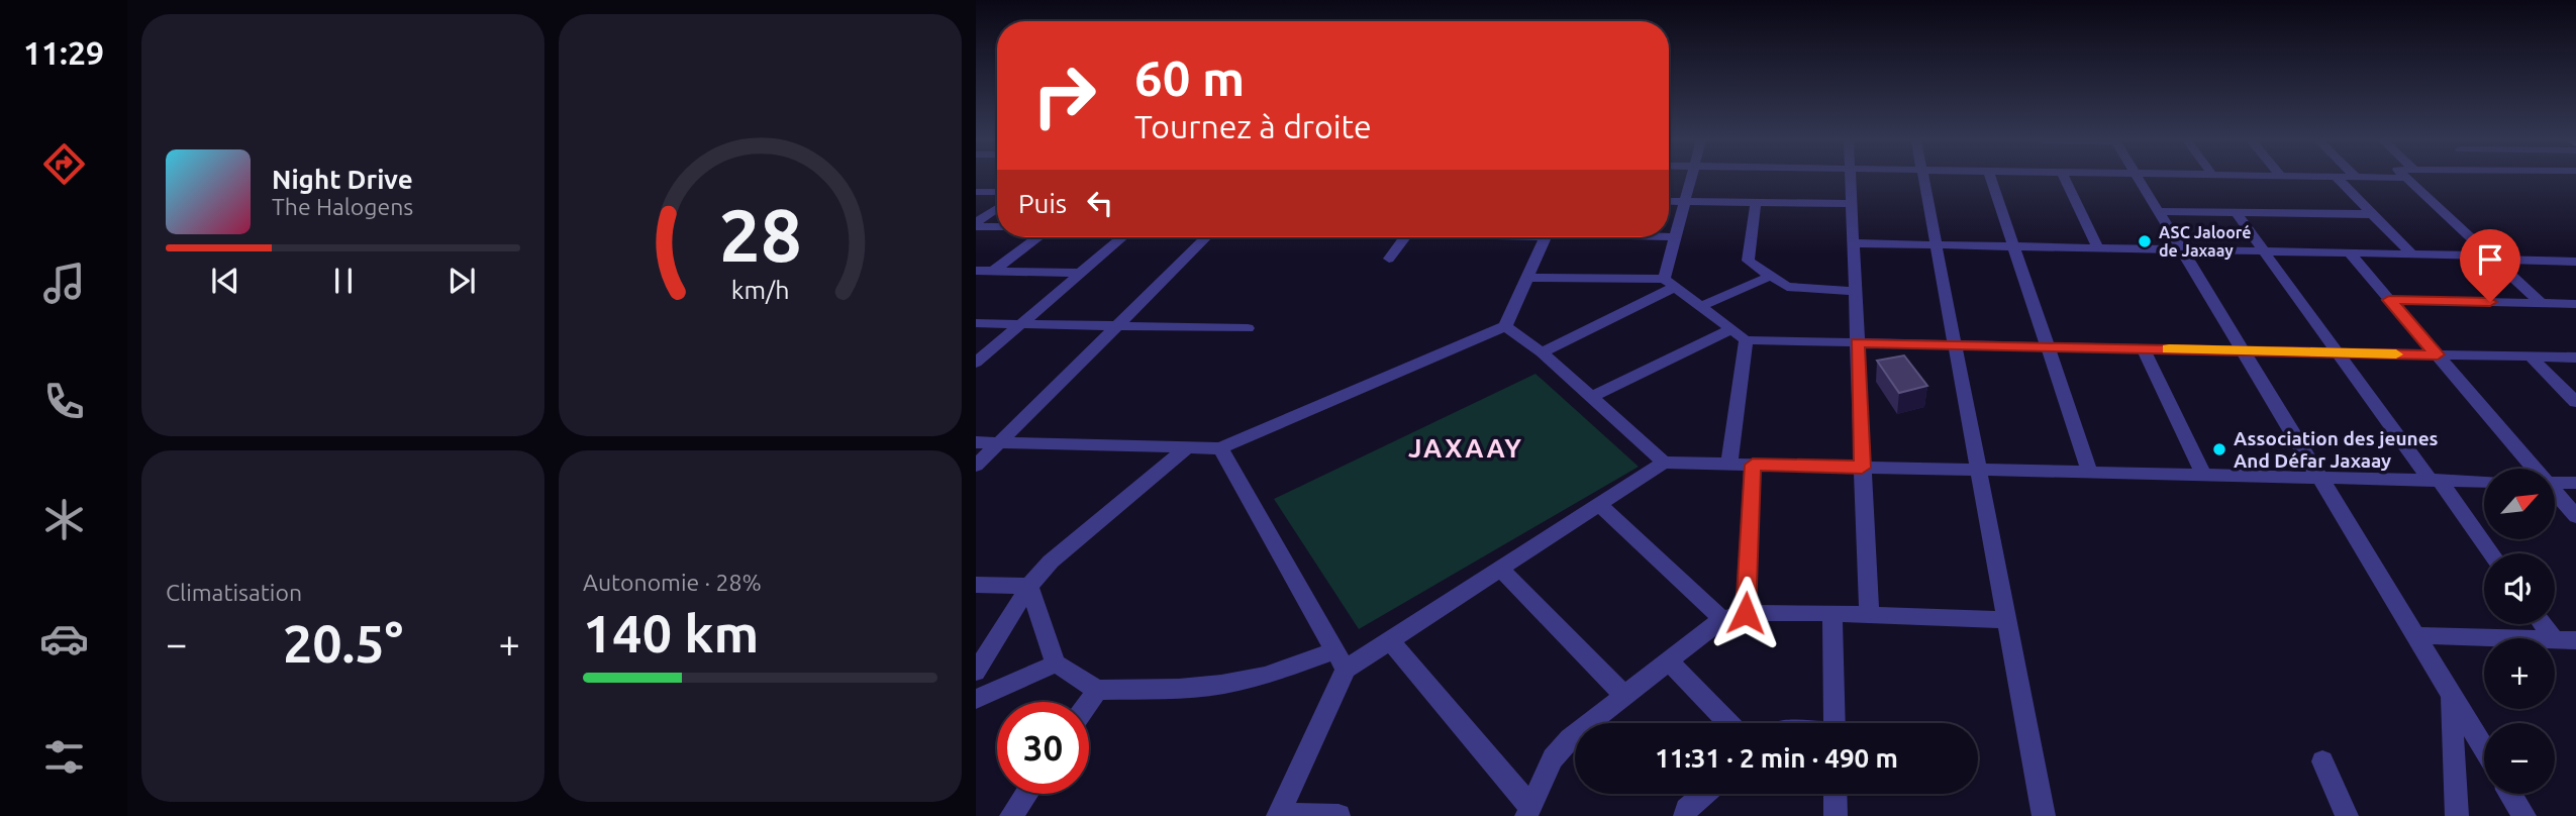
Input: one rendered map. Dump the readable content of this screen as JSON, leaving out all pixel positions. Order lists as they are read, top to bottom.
{
  "districts": ["JAXAAY"],
  "places": ["ASC Jalooré de Jaxaay", "Association des jeunes And Défar Jaxaay"],
  "north": "top right",
  "page": {
    "tabs": "11:29",
    "turn": ["60 m", "Tournez à droite"],
    "song": ["Night Drive", "The Halogens"],
    "then": "Puis",
    "tile": [
      "Climatisation",
      ["Autonomie · 28%", "140 km"]
    ],
    "map_buttons": ["+", "−"],
    "heat": ["−", "20.5°", "+"],
    "limit": "30",
    "trip": "11:31 · 2 min · 490 m",
    "gauge": ["28", "km/h"]
  }
}
